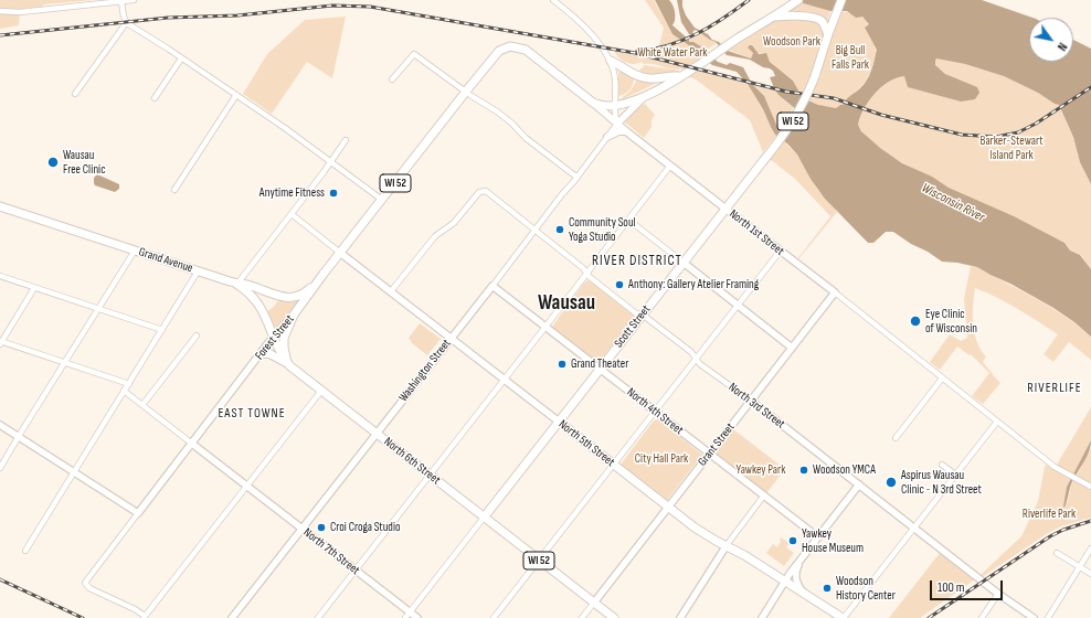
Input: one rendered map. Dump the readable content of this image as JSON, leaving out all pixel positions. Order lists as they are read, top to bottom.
{
  "streets": {
    "main road": [
      "WI 52",
      "North 1st Street",
      "Grand Avenue",
      "Scott Street",
      "Forest Street",
      "North 5th Street",
      "North 6th Street"
    ],
    "street": [
      "Washington Street",
      "North 3rd Street",
      "North 4th Street",
      "Grant Street",
      "North 7th Street"
    ]
  },
  "crossings": [
    ["WI 52", "North 1st Street"],
    ["WI 52", "Scott Street"],
    ["WI 52", "Forest Street"],
    ["WI 52", "North 6th Street"],
    ["North 1st Street", "Scott Street"],
    ["North 1st Street", "Forest Street"],
    ["North 1st Street", "Washington Street"],
    ["North 1st Street", "Grant Street"],
    ["Grand Avenue", "Forest Street"],
    ["Grand Avenue", "North 6th Street"],
    ["Scott Street", "North 3rd Street"],
    ["Scott Street", "North 4th Street"],
    ["Scott Street", "North 5th Street"],
    ["Scott Street", "North 6th Street"],
    ["Scott Street", "North 7th Street"],
    ["Forest Street", "North 5th Street"],
    ["Forest Street", "North 6th Street"],
    ["Forest Street", "North 7th Street"],
    ["Washington Street", "North 3rd Street"],
    ["Washington Street", "North 4th Street"],
    ["Washington Street", "North 5th Street"],
    ["Washington Street", "North 6th Street"],
    ["Washington Street", "North 7th Street"],
    ["North 3rd Street", "North 5th Street"],
    ["North 3rd Street", "Grant Street"],
    ["North 4th Street", "Grant Street"],
    ["North 5th Street", "Grant Street"],
    ["Grant Street", "North 6th Street"]
  ],
  "districts": [
    "RIVER DISTRICT",
    "Wausau",
    "RIVERLIFE",
    "EAST TOWNE"
  ],
  "water": ["Wisconsin River"],
  "parks": [
    "Woodson Park",
    "Big Bull Falls Park",
    "White Water Park",
    "Barker-Stewart Island Park",
    "City Hall Park",
    "Yawkey Park",
    "Riverlife Park"
  ],
  "places": [
    "Wausau Free Clinic",
    "Anytime Fitness",
    "Community Soul Yoga Studio",
    "Anthony: Gallery Atelier Framing",
    "Eye Clinic of Wisconsin",
    "Grand Theater",
    "Woodson YMCA",
    "Aspirus Wausau Clinic - N 3rd Street",
    "Croi Croga Studio",
    "Yawkey House Museum",
    "Woodson History Center"
  ],
  "scale_bar": "100 m",
  "north": "bottom right"
}
